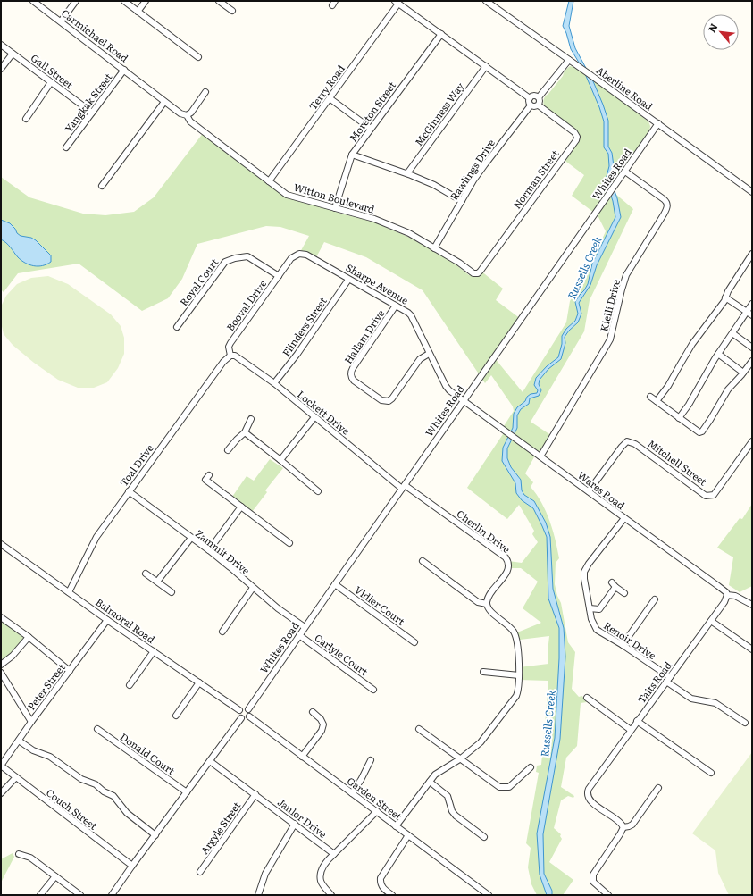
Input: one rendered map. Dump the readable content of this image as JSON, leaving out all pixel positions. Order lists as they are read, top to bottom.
{
  "streets": {
    "street": [
      "Carmichael Road",
      "Gall Street",
      "Terry Road",
      "Aberline Road",
      "Yangkak Street",
      "Moreton Street",
      "McGinness Way",
      "Rawlings Drive",
      "Whites Road",
      "Norman Street",
      "Witton Boulevard",
      "Royal Court",
      "Sharpe Avenue",
      "Booval Drive",
      "Kielli Drive",
      "Flinders Street",
      "Hallam Drive",
      "Lockett Drive",
      "Mitchell Street",
      "Toal Drive",
      "Wares Road",
      "Cherlin Drive",
      "Zammit Drive",
      "Vidler Court",
      "Balmoral Road",
      "Renoir Drive",
      "Carlyle Court",
      "Taits Road",
      "Peter Street",
      "Donald Court",
      "Garden Street",
      "Couch Street",
      "Janlor Drive",
      "Argyle Street"
    ]
  },
  "crossings": [
    ["Carmichael Road", "Yangkak Street"],
    ["Carmichael Road", "Witton Boulevard"],
    ["Gall Street", "Yangkak Street"],
    ["Terry Road", "Witton Boulevard"],
    ["Aberline Road", "Whites Road"],
    ["Moreton Street", "Witton Boulevard"],
    ["Rawlings Drive", "Norman Street"],
    ["Rawlings Drive", "Witton Boulevard"],
    ["Whites Road", "Sharpe Avenue"],
    ["Whites Road", "Kielli Drive"],
    ["Whites Road", "Lockett Drive"],
    ["Whites Road", "Wares Road"],
    ["Whites Road", "Cherlin Drive"],
    ["Whites Road", "Zammit Drive"],
    ["Whites Road", "Vidler Court"],
    ["Whites Road", "Balmoral Road"],
    ["Whites Road", "Carlyle Court"],
    ["Whites Road", "Garden Street"],
    ["Norman Street", "Witton Boulevard"],
    ["Royal Court", "Booval Drive"],
    ["Sharpe Avenue", "Booval Drive"],
    ["Sharpe Avenue", "Flinders Street"],
    ["Sharpe Avenue", "Hallam Drive"],
    ["Sharpe Avenue", "Wares Road"],
    ["Booval Drive", "Lockett Drive"],
    ["Booval Drive", "Toal Drive"],
    ["Kielli Drive", "Wares Road"],
    ["Flinders Street", "Lockett Drive"],
    ["Lockett Drive", "Toal Drive"],
    ["Lockett Drive", "Cherlin Drive"],
    ["Mitchell Street", "Wares Road"],
    ["Toal Drive", "Zammit Drive"],
    ["Toal Drive", "Balmoral Road"],
    ["Wares Road", "Renoir Drive"],
    ["Wares Road", "Taits Road"],
    ["Balmoral Road", "Peter Street"],
    ["Balmoral Road", "Garden Street"],
    ["Renoir Drive", "Taits Road"],
    ["Peter Street", "Couch Street"],
    ["Janlor Drive", "Argyle Street"]
  ],
  "water": ["Russells Creek"],
  "north": "top left"
}
